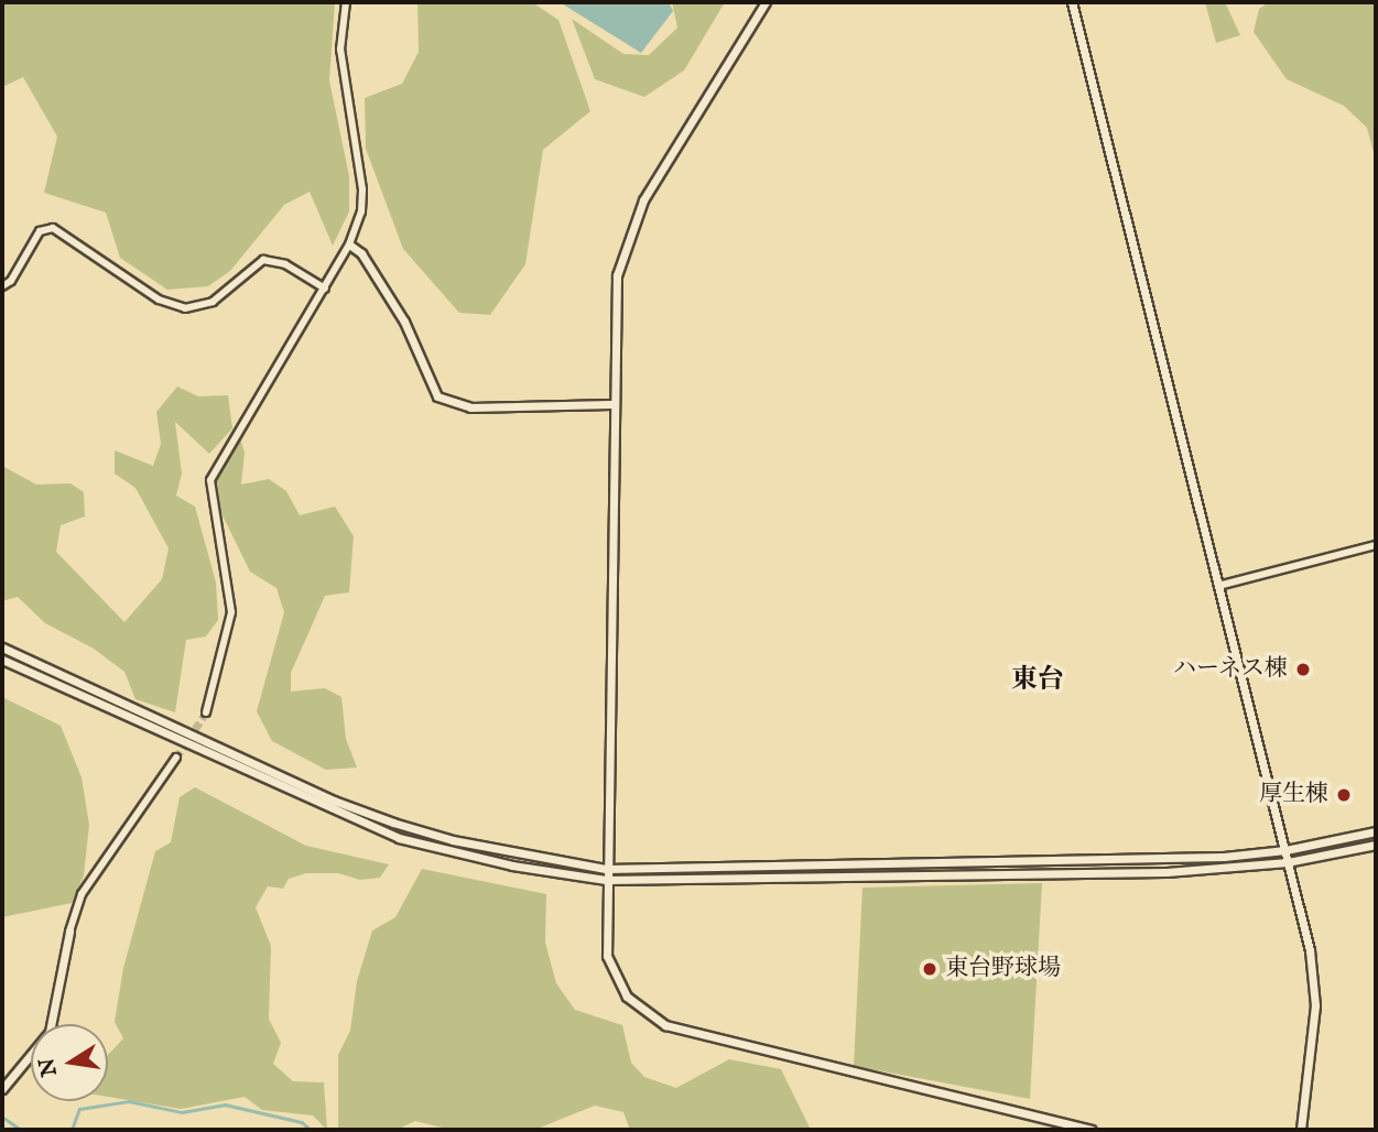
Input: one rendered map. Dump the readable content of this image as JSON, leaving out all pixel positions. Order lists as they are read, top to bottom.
{
  "districts": ["東台"],
  "places": ["ハーネス棟", "厚生棟", "東台野球場"],
  "north": "left"
}
